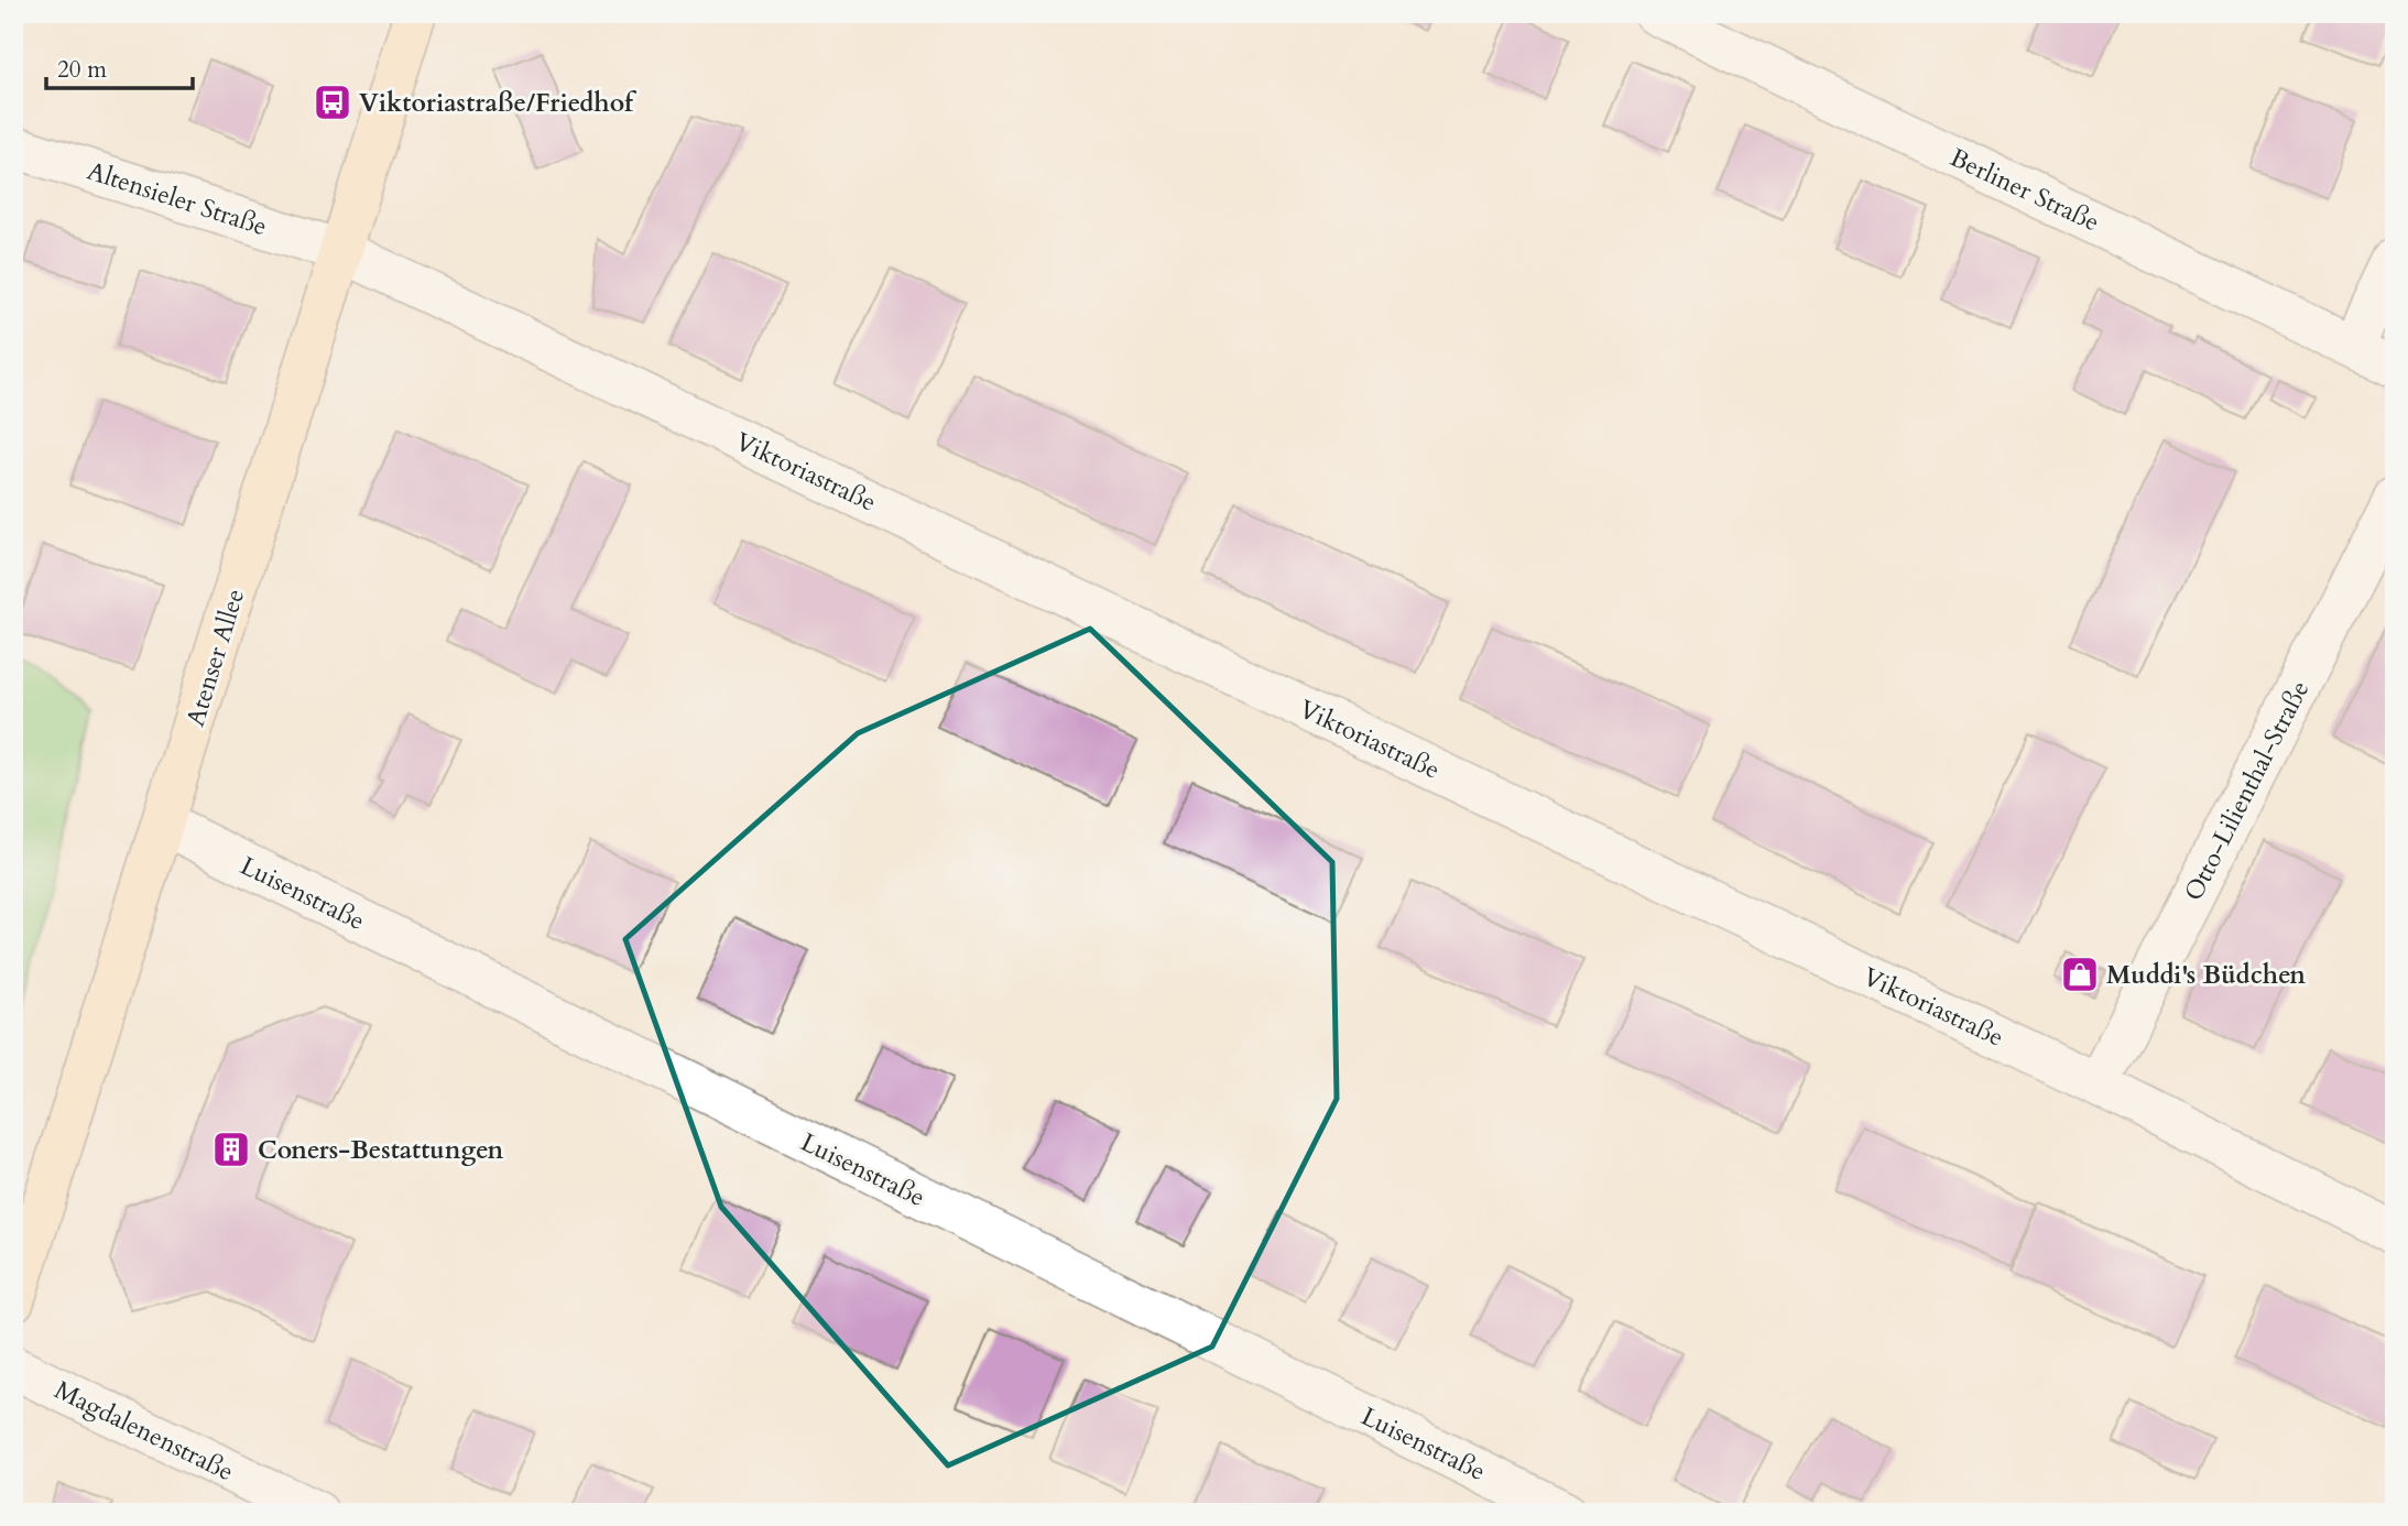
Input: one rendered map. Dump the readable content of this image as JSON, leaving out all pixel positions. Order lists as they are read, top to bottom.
{
  "streets": {
    "street": [
      "Berliner Straße",
      "Altensieler Straße",
      "Viktoriastraße",
      "Atenser Allee",
      "Otto-Lilienthal-Straße",
      "Luisenstraße",
      "Magdalenenstraße"
    ]
  },
  "crossings": [
    ["Altensieler Straße", "Viktoriastraße"],
    ["Altensieler Straße", "Atenser Allee"],
    ["Viktoriastraße", "Atenser Allee"],
    ["Viktoriastraße", "Otto-Lilienthal-Straße"],
    ["Atenser Allee", "Luisenstraße"]
  ],
  "places": {
    "bus stop": ["Viktoriastraße/Friedhof"],
    "shop": ["Muddi's Büdchen"],
    "building": ["Coners-Bestattungen"]
  },
  "scale_bar": "20 m"
}
